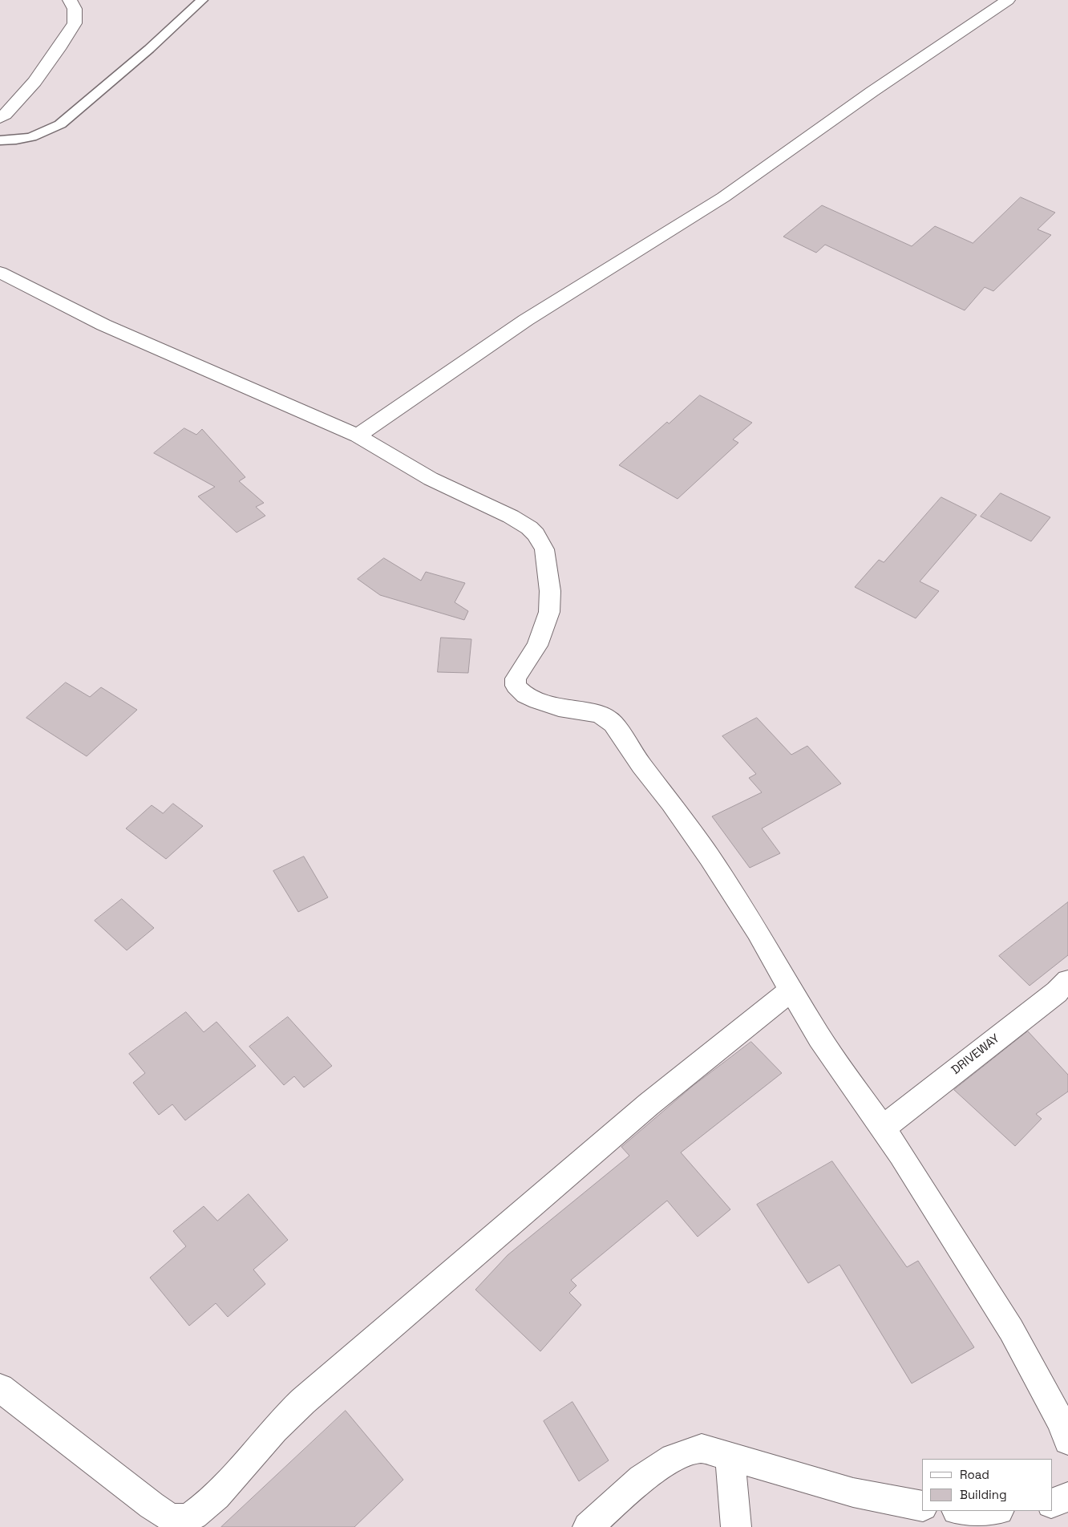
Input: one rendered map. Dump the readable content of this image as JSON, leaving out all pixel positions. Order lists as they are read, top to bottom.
{
  "streets": {
    "street": ["DRIVEWAY"]
  },
  "legend": ["Road", "Building"]
}
